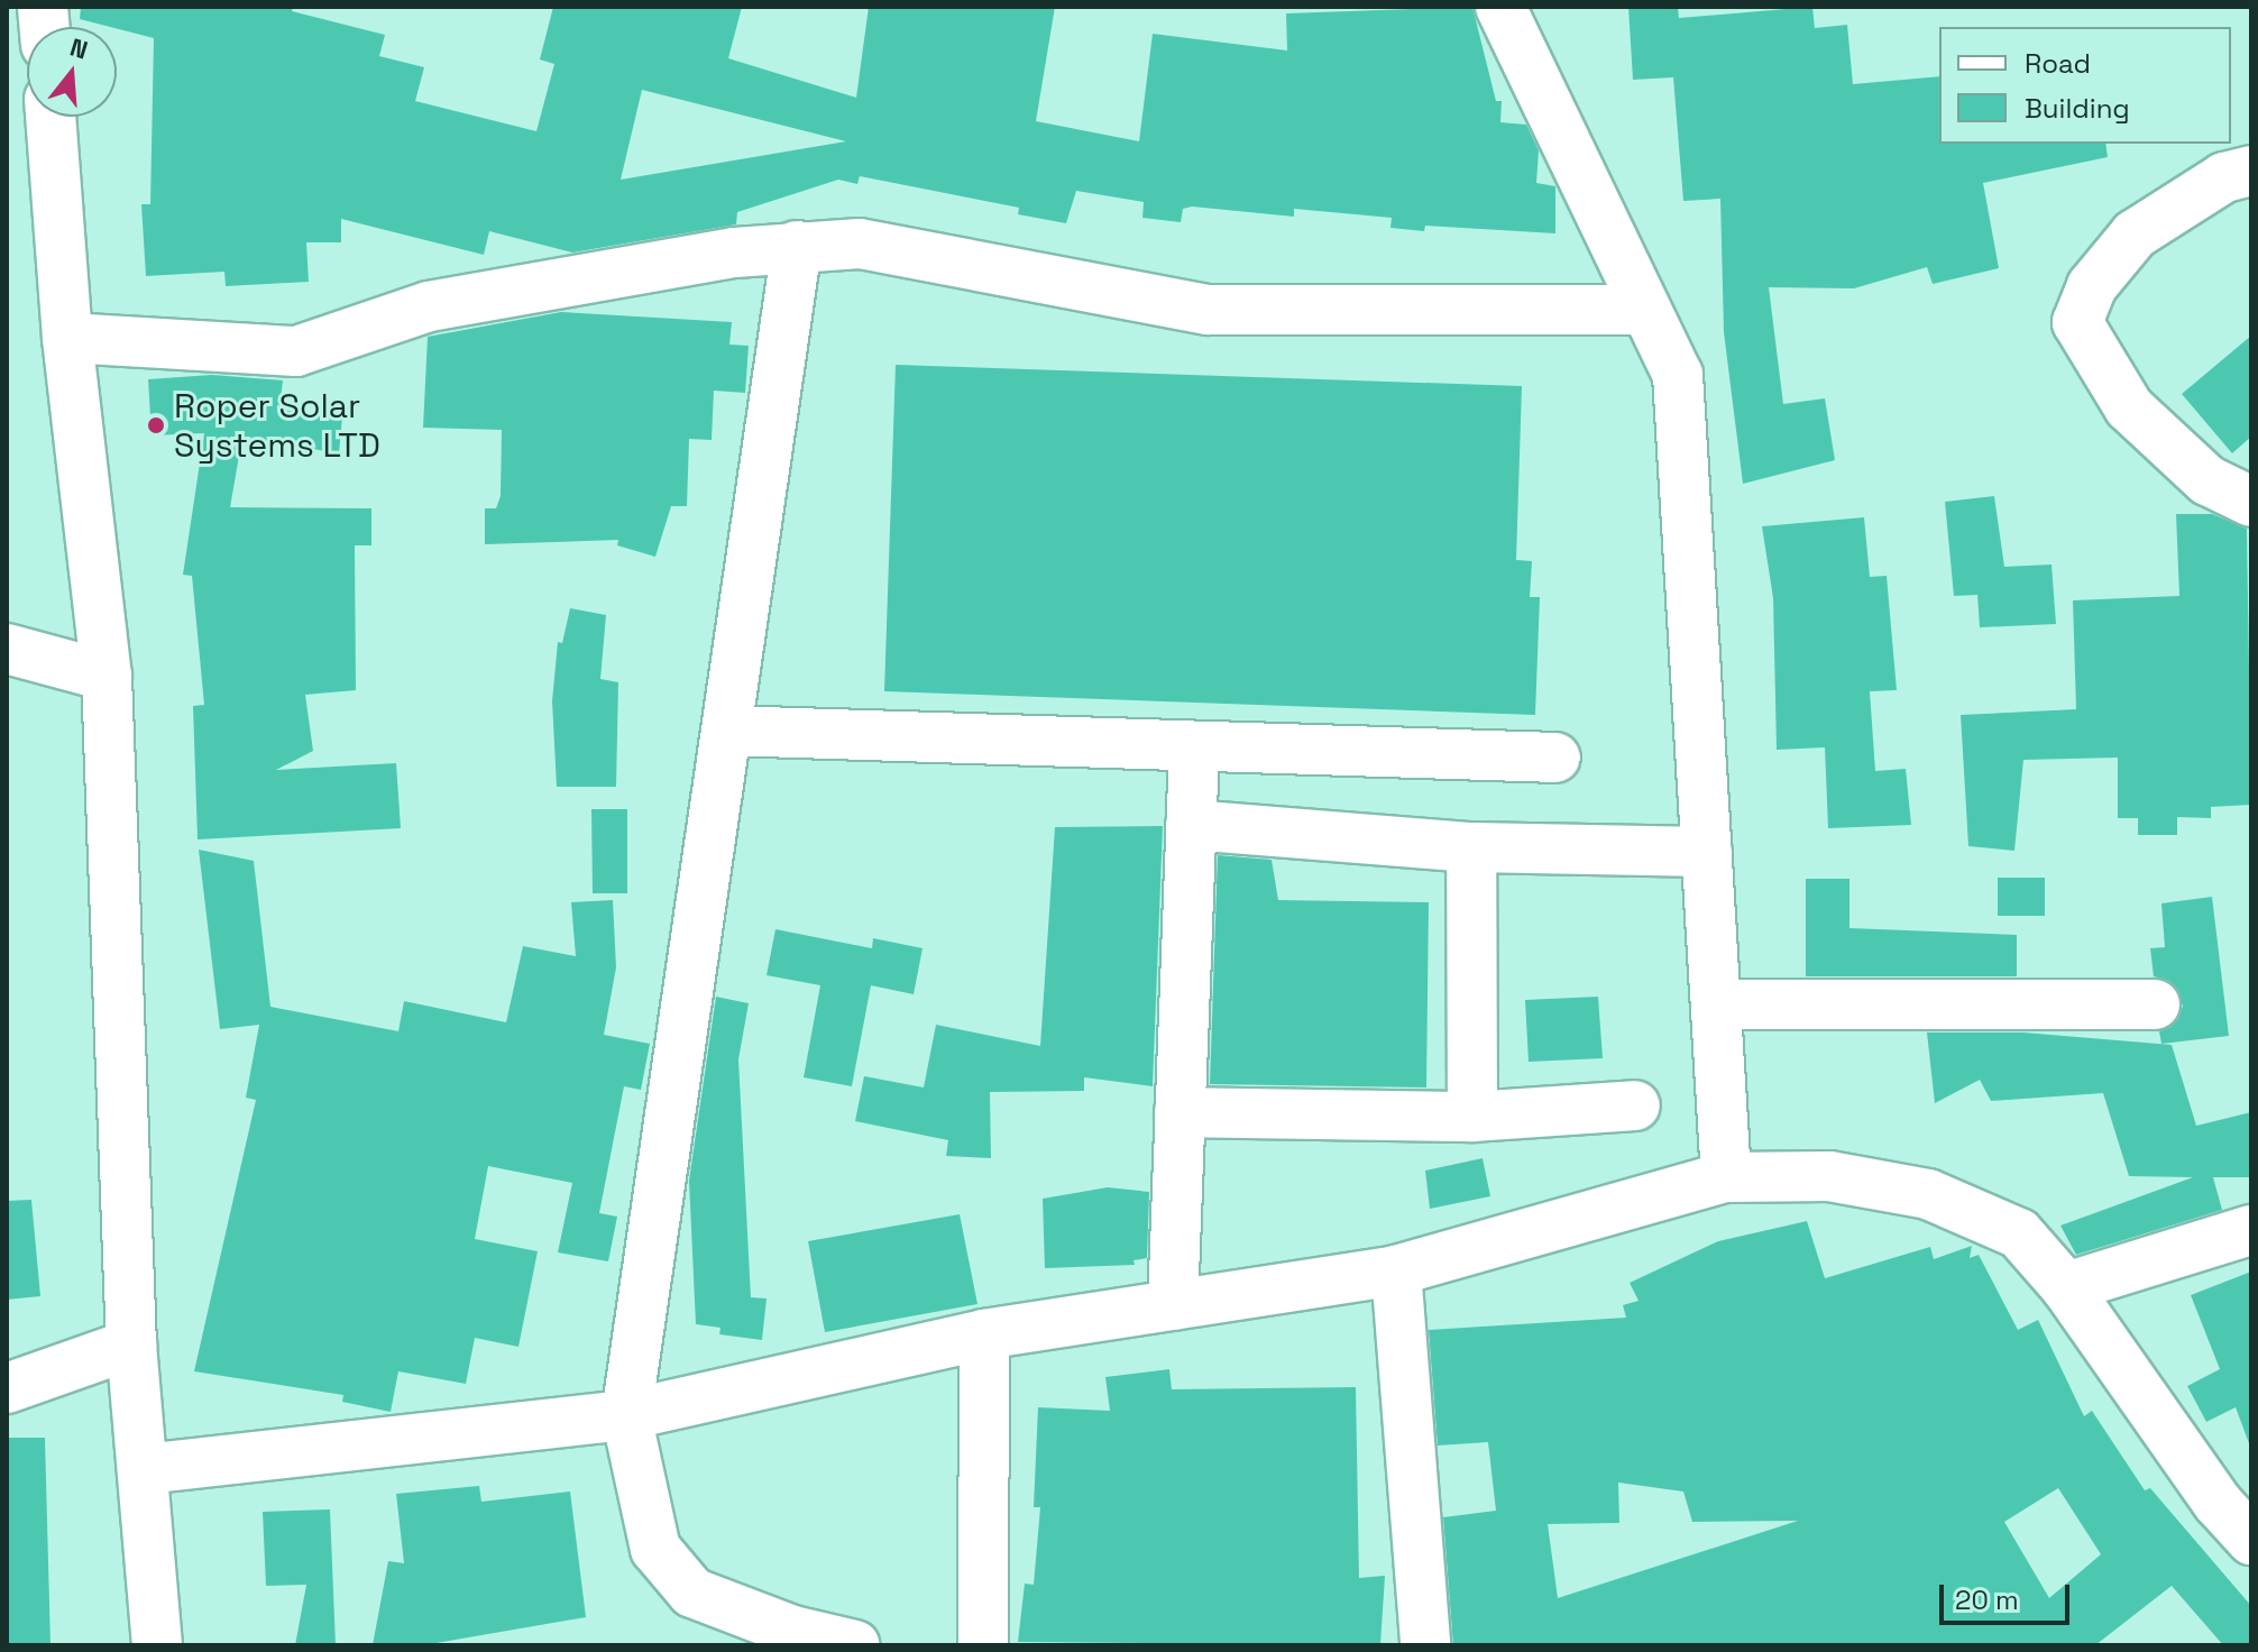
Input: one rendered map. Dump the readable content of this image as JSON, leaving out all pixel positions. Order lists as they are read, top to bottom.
{
  "places": ["Roper Solar Systems LTD"],
  "legend": ["Road", "Building"],
  "scale_bar": "20 m",
  "north": "top"
}
